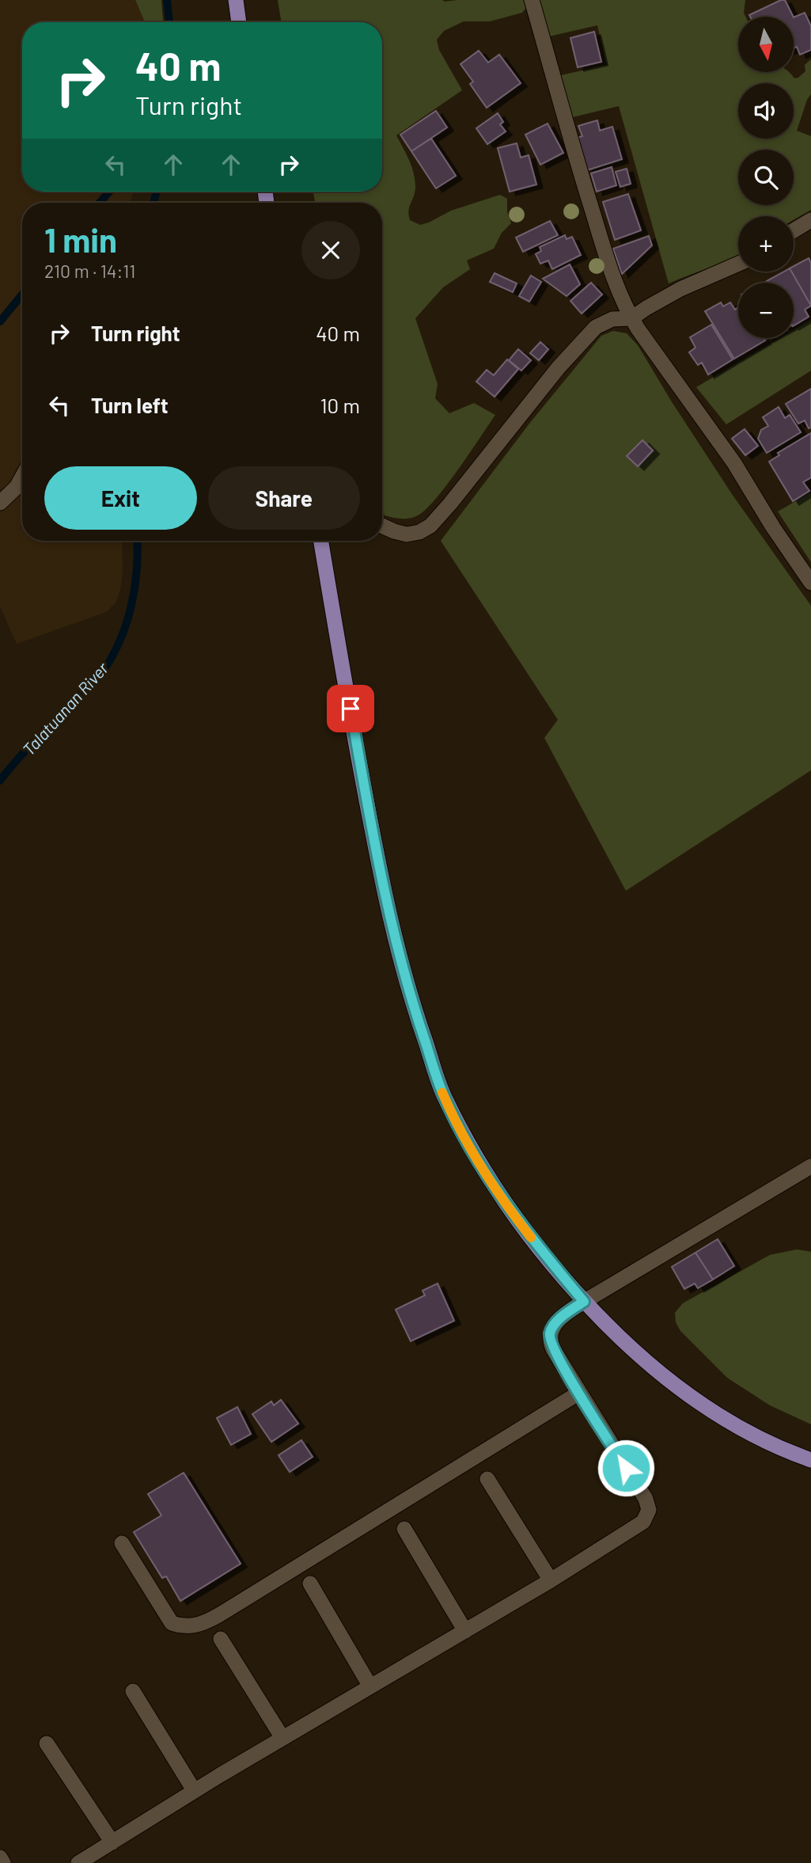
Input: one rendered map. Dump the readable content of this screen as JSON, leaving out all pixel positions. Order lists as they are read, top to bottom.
{
  "water": ["Talatuanan River"],
  "north": "bottom",
  "page": {
    "map_buttons": ["+", "−"],
    "turn": ["40 m", "Turn right"],
    "heading": ["1 min", "210 m · 14:11"],
    "list": [
      {
        "name": "Turn right",
        "value": "40 m"
      },
      {
        "name": "Turn left",
        "value": "10 m"
      }
    ],
    "buttons": ["Exit", "Share"]
  }
}
